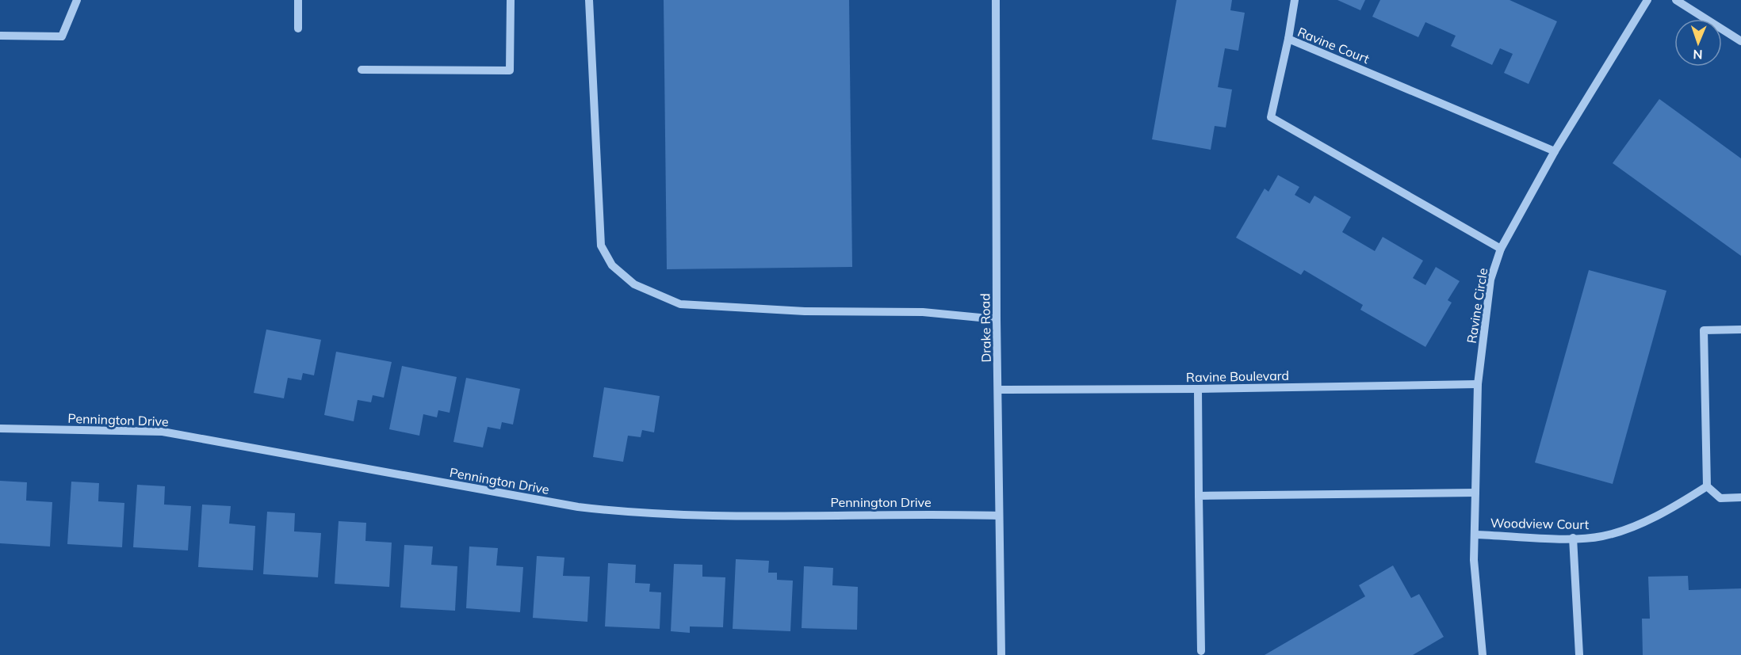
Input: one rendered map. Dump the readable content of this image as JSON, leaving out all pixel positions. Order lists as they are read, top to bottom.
{
  "streets": {
    "street": [
      "Ravine Court",
      "Ravine Circle",
      "Drake Road",
      "Ravine Boulevard",
      "Pennington Drive",
      "Woodview Court"
    ]
  },
  "crossings": [
    ["Ravine Court", "Ravine Circle"],
    ["Ravine Circle", "Ravine Boulevard"],
    ["Ravine Circle", "Woodview Court"],
    ["Drake Road", "Ravine Boulevard"],
    ["Drake Road", "Pennington Drive"]
  ],
  "north": "bottom"
}
